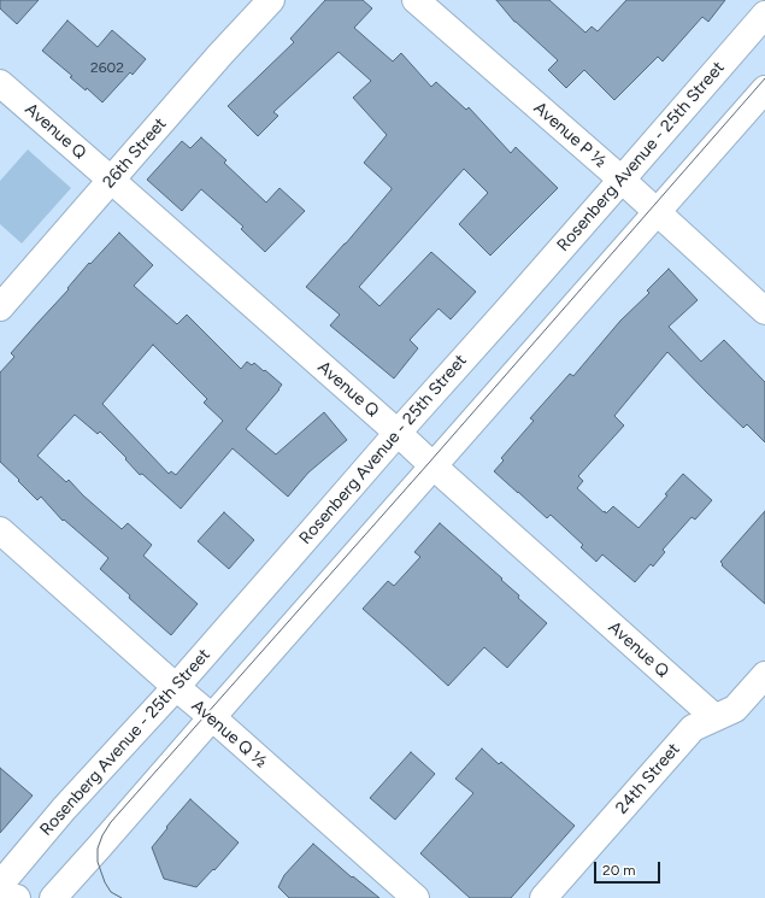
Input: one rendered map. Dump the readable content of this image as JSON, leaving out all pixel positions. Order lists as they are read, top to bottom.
{
  "streets": {
    "street": [
      "Avenue Q",
      "Avenue P ½",
      "26th Street",
      "Rosenberg Avenue - 25th Street",
      "Avenue Q ½",
      "24th Street"
    ]
  },
  "crossings": [
    ["Avenue Q", "26th Street"],
    ["Avenue Q", "Rosenberg Avenue - 25th Street"],
    ["Avenue Q", "24th Street"],
    ["Avenue P ½", "Rosenberg Avenue - 25th Street"],
    ["Rosenberg Avenue - 25th Street", "Avenue Q ½"]
  ],
  "house_numbers": ["2602"],
  "scale_bar": "20 m"
}
